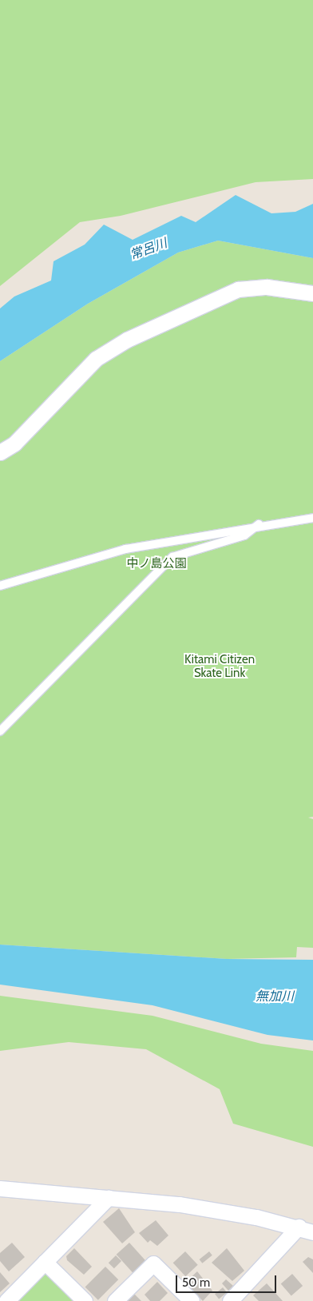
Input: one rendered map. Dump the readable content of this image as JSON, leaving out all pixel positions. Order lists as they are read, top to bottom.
{
  "water": ["常呂川", "無加川"],
  "parks": ["中ノ島公園", "Kitami Citizen Skate Link"],
  "scale_bar": "50 m"
}
